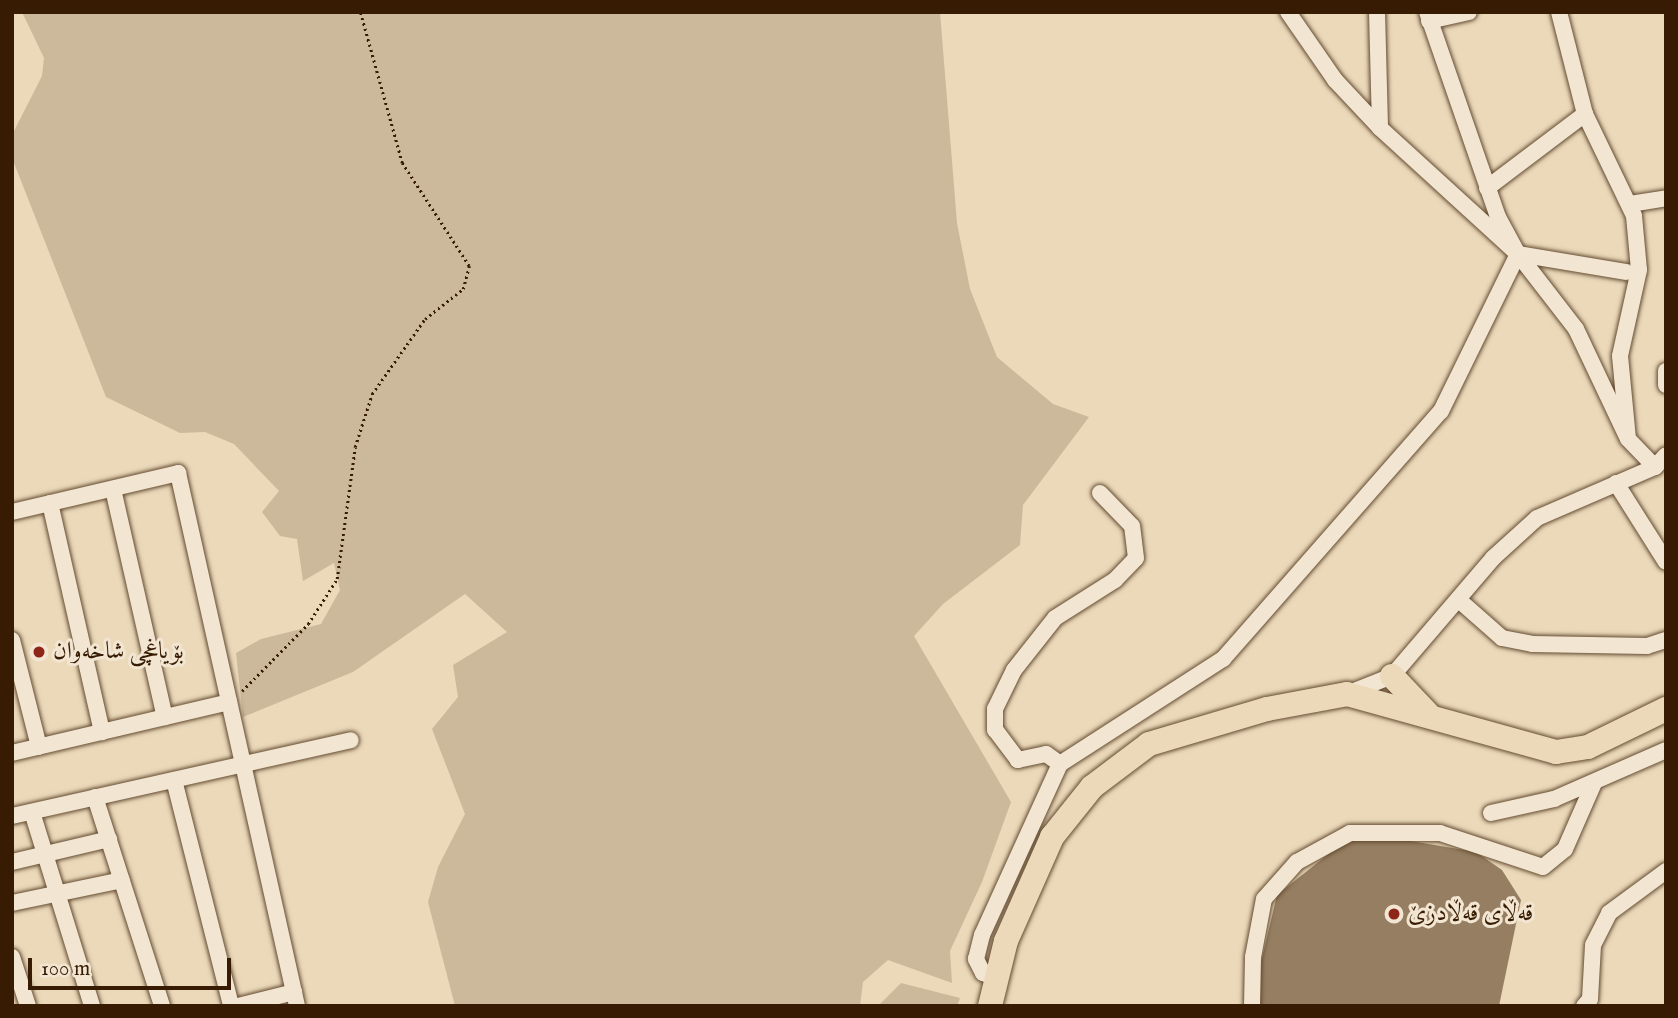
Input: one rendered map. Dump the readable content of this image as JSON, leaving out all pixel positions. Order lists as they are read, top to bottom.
{
  "places": ["بۆیاغچی شاخەوان", "قەڵای قەڵادزێ"],
  "scale_bar": "100 m"
}
